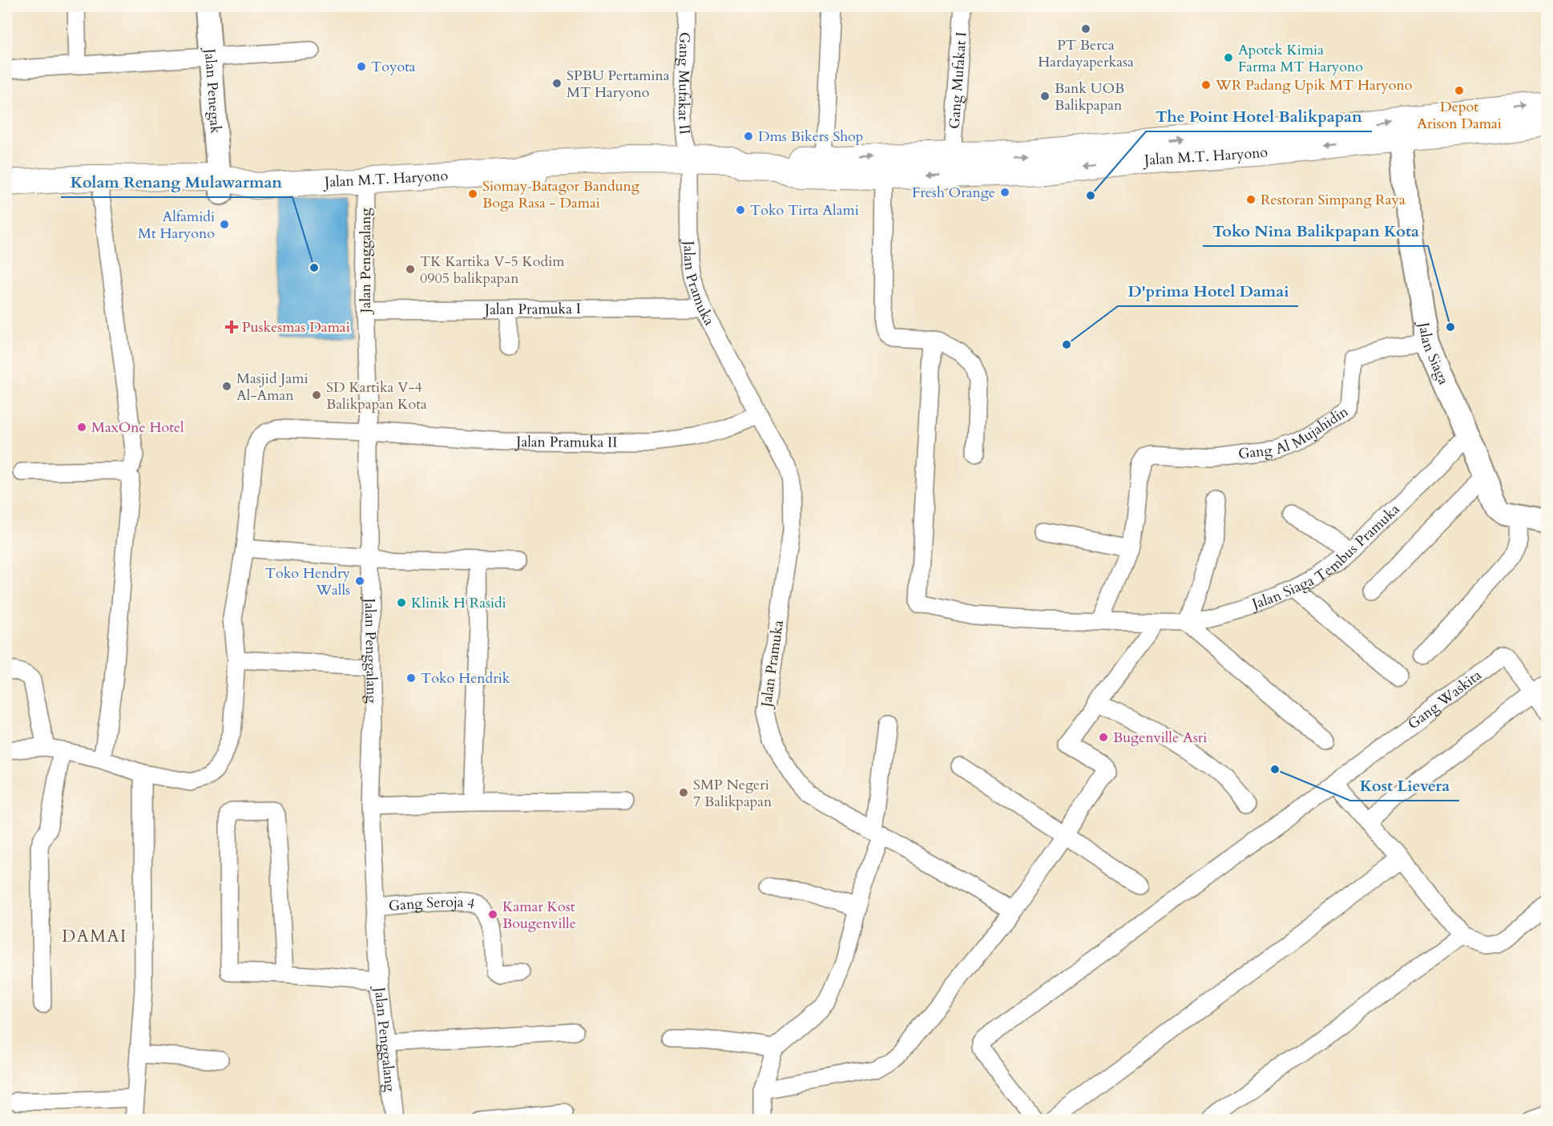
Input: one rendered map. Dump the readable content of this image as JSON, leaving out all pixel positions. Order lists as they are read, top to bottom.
{
  "streets": {
    "main road": ["Jalan M.T. Haryono"],
    "street": [
      "Gang Mufakat I",
      "Gang Mufakat II",
      "Jalan Penegak",
      "Jalan Penggalang",
      "Jalan Pramuka",
      "Jalan Pramuka I",
      "Jalan Siaga",
      "Gang Al Mujahidin",
      "Jalan Pramuka II",
      "Jalan Siaga Tembus Pramuka",
      "Gang Waskita",
      "Gang Seroja 4"
    ]
  },
  "crossings": [
    ["Gang Mufakat I", "Jalan M.T. Haryono"],
    ["Gang Mufakat II", "Jalan M.T. Haryono"],
    ["Gang Mufakat II", "Jalan Pramuka"],
    ["Jalan Penegak", "Jalan M.T. Haryono"],
    ["Jalan M.T. Haryono", "Jalan Penggalang"],
    ["Jalan M.T. Haryono", "Jalan Pramuka"],
    ["Jalan M.T. Haryono", "Jalan Siaga"],
    ["Jalan Penggalang", "Jalan Pramuka I"],
    ["Jalan Penggalang", "Jalan Pramuka II"],
    ["Jalan Penggalang", "Gang Seroja 4"],
    ["Jalan Pramuka", "Jalan Pramuka I"],
    ["Jalan Pramuka", "Jalan Pramuka II"],
    ["Jalan Siaga", "Gang Al Mujahidin"],
    ["Jalan Siaga", "Jalan Siaga Tembus Pramuka"]
  ],
  "districts": ["DAMAI"],
  "places": {
    "other": [
      "PT Berca Hardayaperkasa",
      "Apotek Kimia Farma MT Haryono",
      "Toyota",
      "SPBU Pertamina MT Haryono",
      "WR Padang Upik MT Haryono",
      "Depot Arison Damai",
      "Bank UOB Balikpapan",
      "Dms Bikers Shop",
      "Fresh Orange",
      "Siomay Batagor Bandung Boga Rasa - Damai",
      "The Point Hotel Balikpapan",
      "Restoran Simpang Raya",
      "Toko Tirta Alami",
      "Alfamidi Mt Haryono",
      "Kolam Renang Mulawarman",
      "TK Kartika V-5 Kodim 0905 balikpapan",
      "Toko Nina Balikpapan Kota",
      "D'prima Hotel Damai",
      "Masjid Jami Al-Aman",
      "SD Kartika V-4 Balikpapan Kota",
      "MaxOne Hotel",
      "Toko Hendry Walls",
      "Klinik H Rasidi",
      "Toko Hendrik",
      "Bugenville Asri",
      "Kost Lievera",
      "SMP Negeri 7 Balikpapan",
      "Kamar Kost Bougenville"
    ],
    "health": ["Puskesmas Damai"]
  }
}
